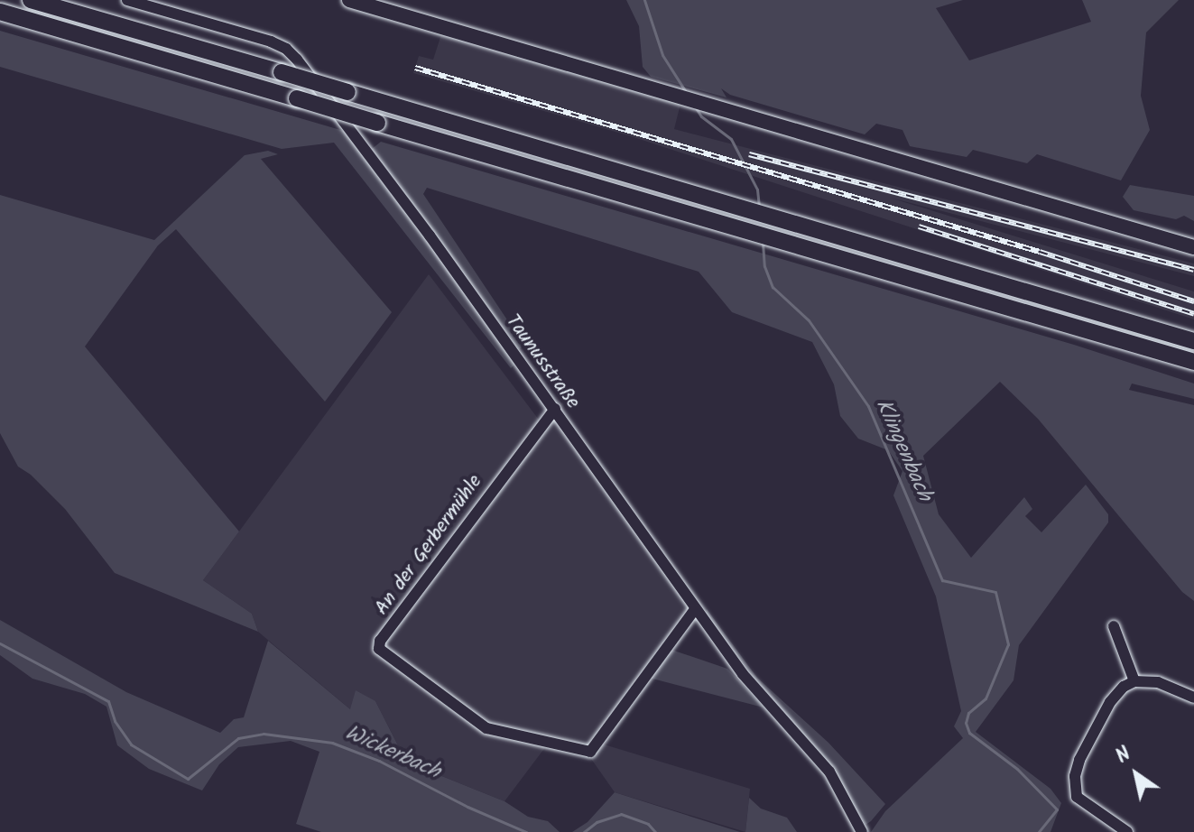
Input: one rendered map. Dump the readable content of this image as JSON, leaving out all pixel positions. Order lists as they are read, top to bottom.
{
  "streets": {
    "street": ["Taunusstraße", "An der Gerbermühle"]
  },
  "crossings": [
    ["Taunusstraße", "An der Gerbermühle"]
  ],
  "water": ["Klingenbach", "Wickerbach"],
  "north": "top left"
}
